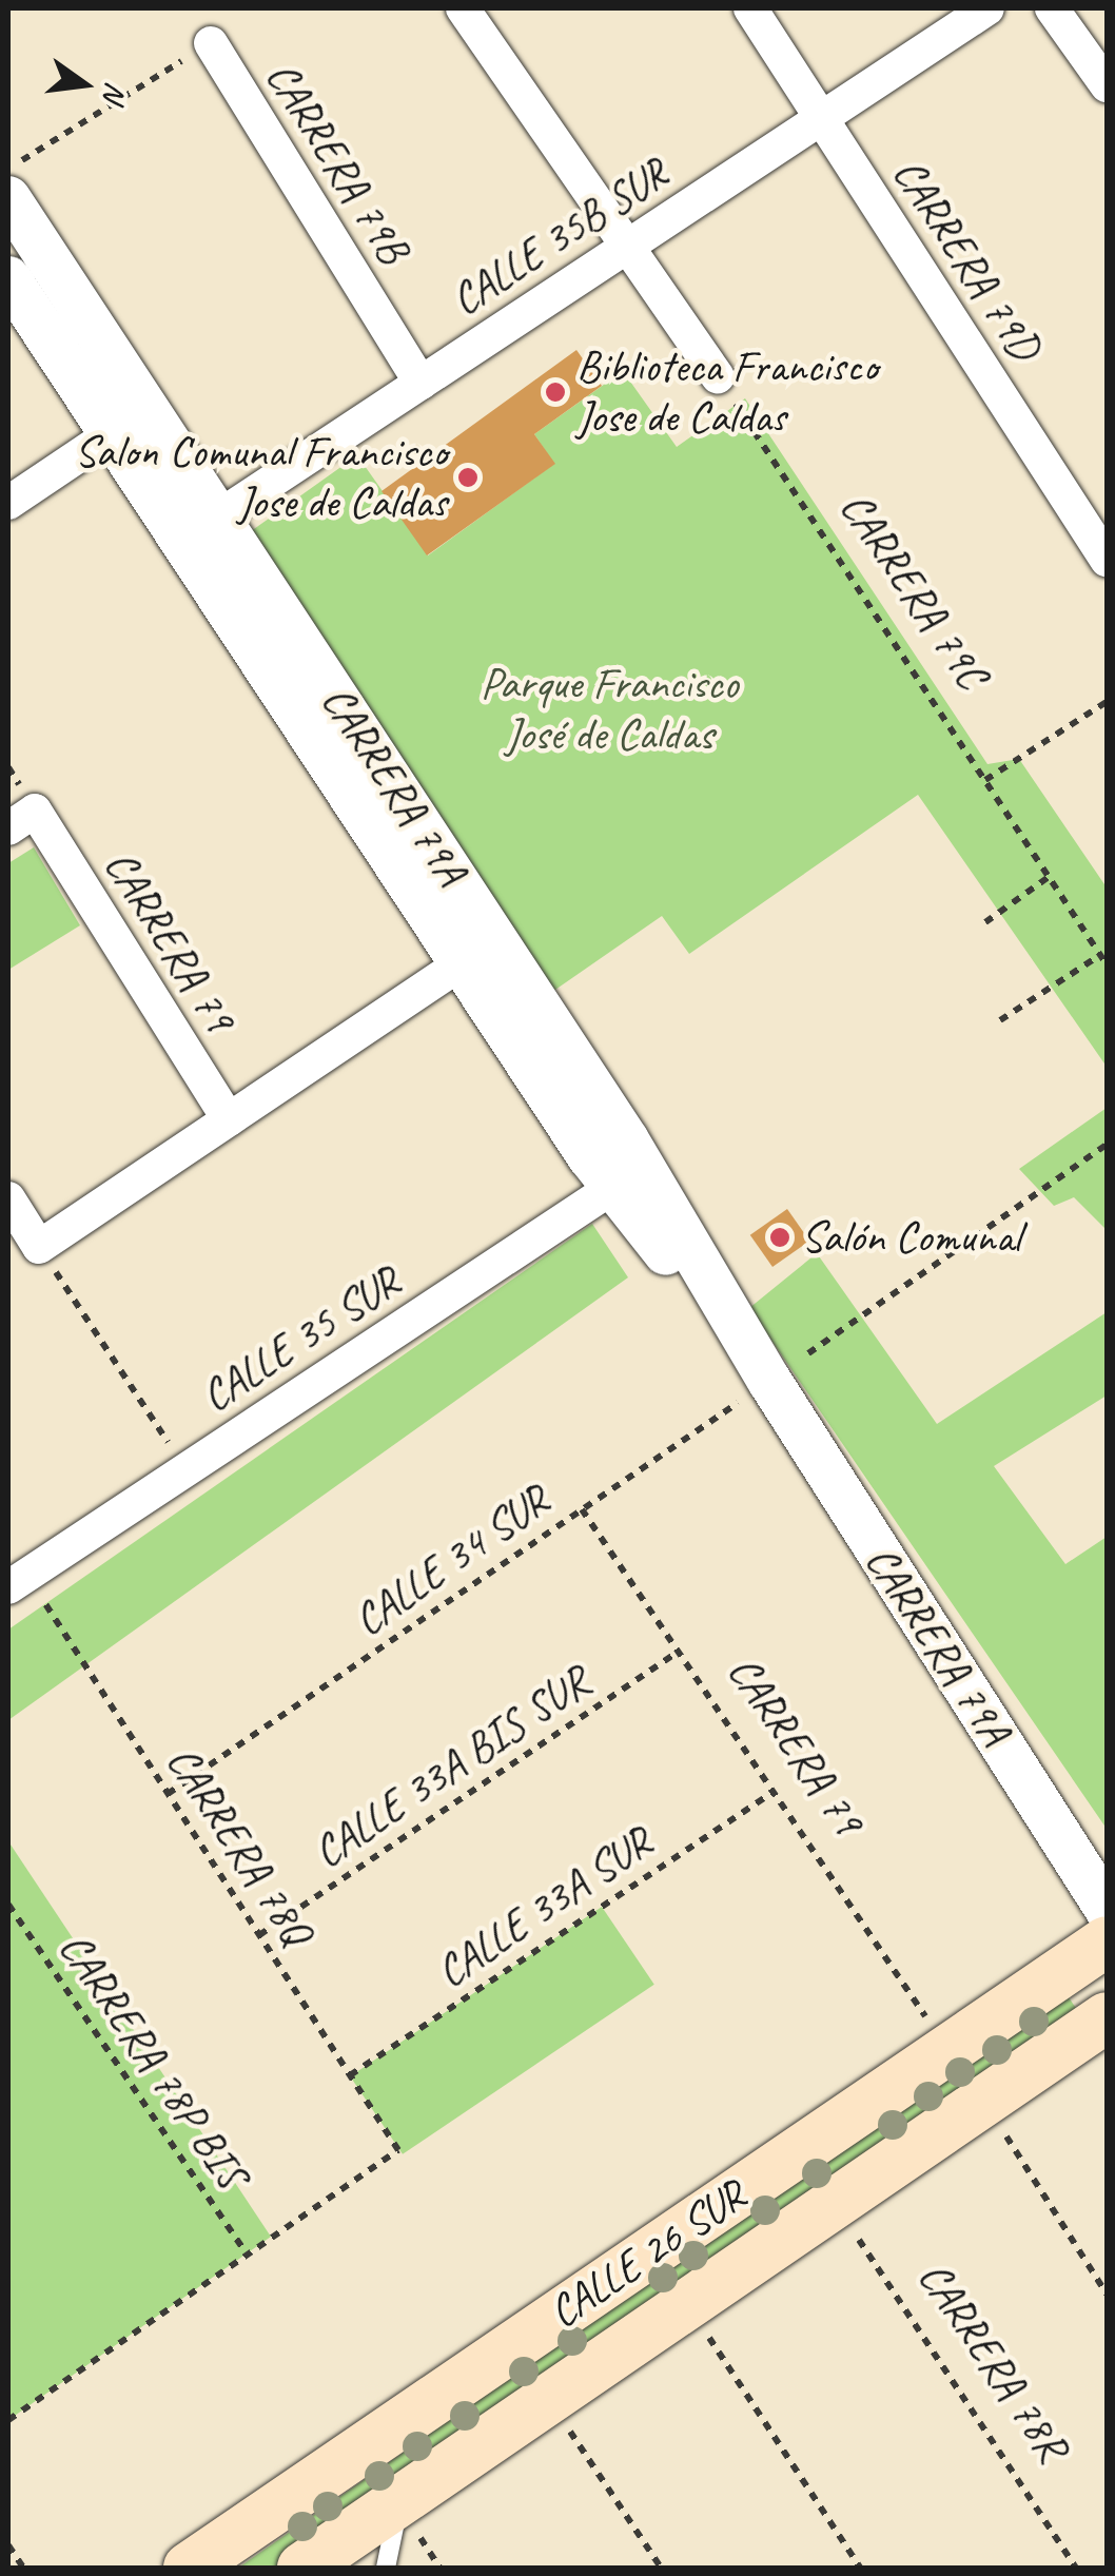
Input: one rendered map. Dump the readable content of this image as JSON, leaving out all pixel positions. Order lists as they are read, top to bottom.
{
  "streets": {
    "main road": ["CALLE 26 SUR"],
    "street": [
      "CARRERA 79B",
      "CALLE 35B SUR",
      "CARRERA 79D",
      "CARRERA 79A",
      "CARRERA 79",
      "CALLE 35 SUR"
    ],
    "path": [
      "CARRERA 79C",
      "CALLE 34 SUR",
      "CALLE 33A BIS SUR",
      "CARRERA 78Q",
      "CALLE 33A SUR",
      "CARRERA 78P BIS",
      "CARRERA 78R"
    ]
  },
  "crossings": [
    ["CARRERA 79B", "CALLE 35B SUR"],
    ["CALLE 35B SUR", "CARRERA 79D"],
    ["CALLE 35B SUR", "CARRERA 79A"],
    ["CARRERA 79A", "CALLE 35 SUR"],
    ["CARRERA 79A", "CALLE 34 SUR"],
    ["CARRERA 79", "CALLE 34 SUR"],
    ["CARRERA 79", "CALLE 33A BIS SUR"],
    ["CARRERA 79", "CALLE 33A SUR"],
    ["CALLE 35 SUR", "CARRERA 78Q"],
    ["CALLE 34 SUR", "CARRERA 78Q"],
    ["CALLE 33A BIS SUR", "CARRERA 78Q"],
    ["CARRERA 78Q", "CALLE 33A SUR"],
    ["CARRERA 78Q", "CARRERA 78P BIS"],
    ["CALLE 26 SUR", "CARRERA 78R"]
  ],
  "parks": ["Parque Francisco José de Caldas"],
  "places": ["Biblioteca Francisco Jose de Caldas", "Salon Comunal Francisco Jose de Caldas", "Salón Comunal"],
  "north": "right"
}
